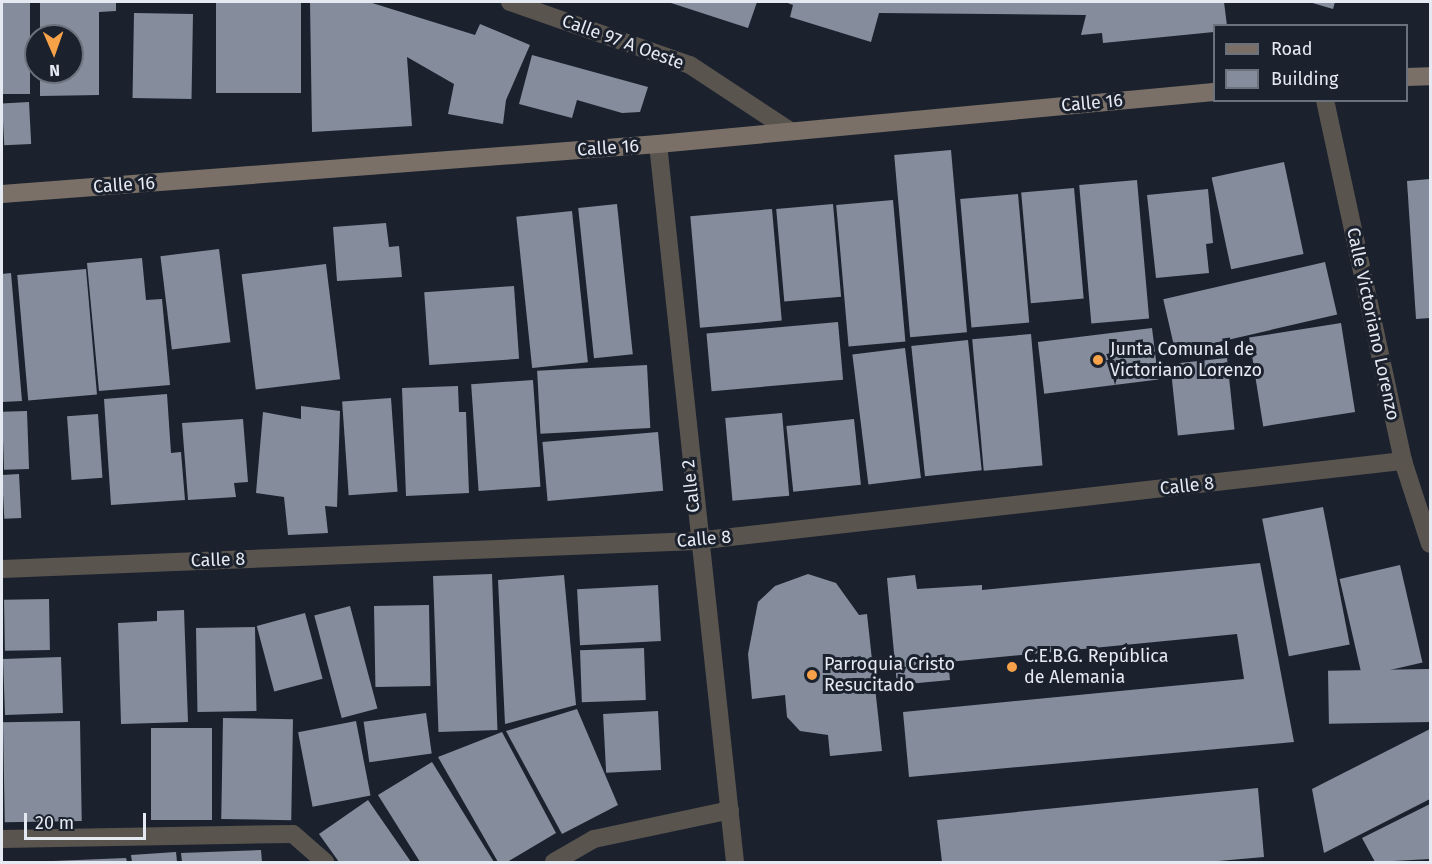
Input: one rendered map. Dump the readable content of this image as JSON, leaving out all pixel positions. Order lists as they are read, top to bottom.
{
  "streets": {
    "main road": ["Calle 16"],
    "street": [
      "Calle 97 A Oeste",
      "Calle Victoriano Lorenzo",
      "Calle 2",
      "Calle 8"
    ]
  },
  "crossings": [
    ["Calle 97 A Oeste", "Calle 16"],
    ["Calle 16", "Calle 2"],
    ["Calle Victoriano Lorenzo", "Calle 8"],
    ["Calle 2", "Calle 8"]
  ],
  "places": ["Junta Comunal de Victoriano Lorenzo", "C.E.B.G. República de Alemania", "Parroquia Cristo Resucitado"],
  "legend": ["Road", "Building"],
  "scale_bar": "20 m",
  "north": "bottom"
}
